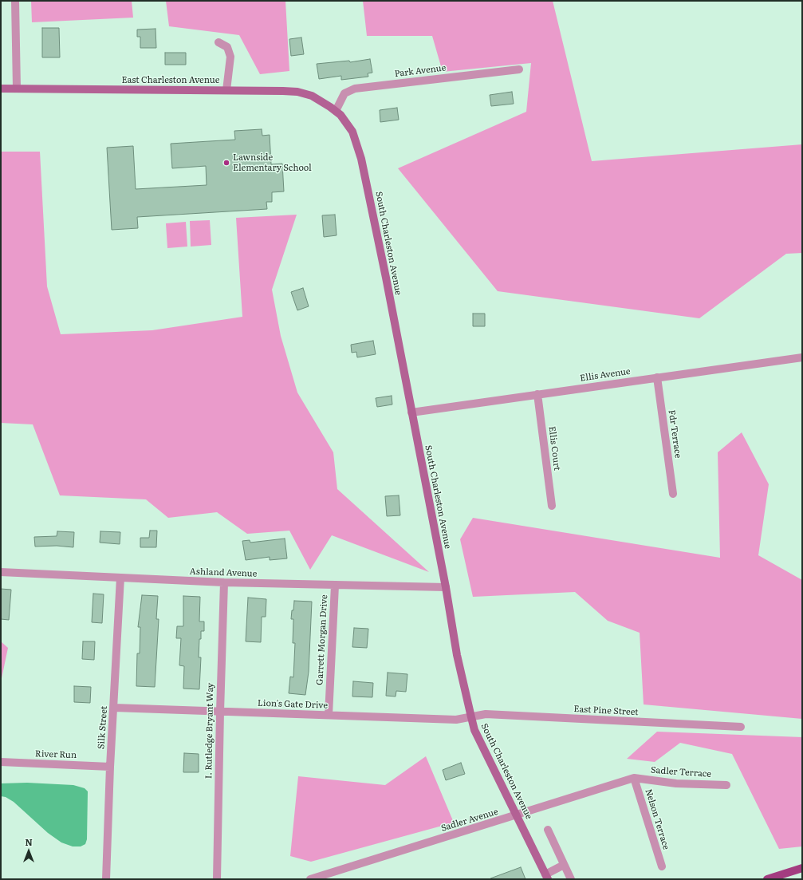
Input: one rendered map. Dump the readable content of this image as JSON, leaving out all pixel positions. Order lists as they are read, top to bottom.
{
  "streets": {
    "street": [
      "Park Avenue",
      "East Charleston Avenue",
      "South Charleston Avenue",
      "Ellis Avenue",
      "Fdr Terrace",
      "Ellis Court",
      "Ashland Avenue",
      "Garrett Morgan Drive",
      "Lion's Gate Drive",
      "East Pine Street",
      "Silk Street",
      "I. Rutledge Bryant Way",
      "River Run",
      "Sadler Terrace",
      "Nelson Terrace",
      "Sadler Avenue"
    ]
  },
  "crossings": [
    ["Park Avenue", "East Charleston Avenue"],
    ["Park Avenue", "South Charleston Avenue"],
    ["East Charleston Avenue", "South Charleston Avenue"],
    ["South Charleston Avenue", "Ellis Avenue"],
    ["South Charleston Avenue", "Ashland Avenue"],
    ["South Charleston Avenue", "Lion's Gate Drive"],
    ["South Charleston Avenue", "East Pine Street"],
    ["South Charleston Avenue", "Sadler Avenue"],
    ["Ellis Avenue", "Fdr Terrace"],
    ["Ellis Avenue", "Ellis Court"],
    ["Ashland Avenue", "Garrett Morgan Drive"],
    ["Ashland Avenue", "Silk Street"],
    ["Ashland Avenue", "I. Rutledge Bryant Way"],
    ["Garrett Morgan Drive", "Lion's Gate Drive"],
    ["Lion's Gate Drive", "East Pine Street"],
    ["Lion's Gate Drive", "Silk Street"],
    ["Lion's Gate Drive", "I. Rutledge Bryant Way"],
    ["Silk Street", "River Run"],
    ["Sadler Terrace", "Nelson Terrace"],
    ["Sadler Terrace", "Sadler Avenue"],
    ["Nelson Terrace", "Sadler Avenue"]
  ],
  "places": ["Lawnside Elementary School"],
  "north": "top"
}
